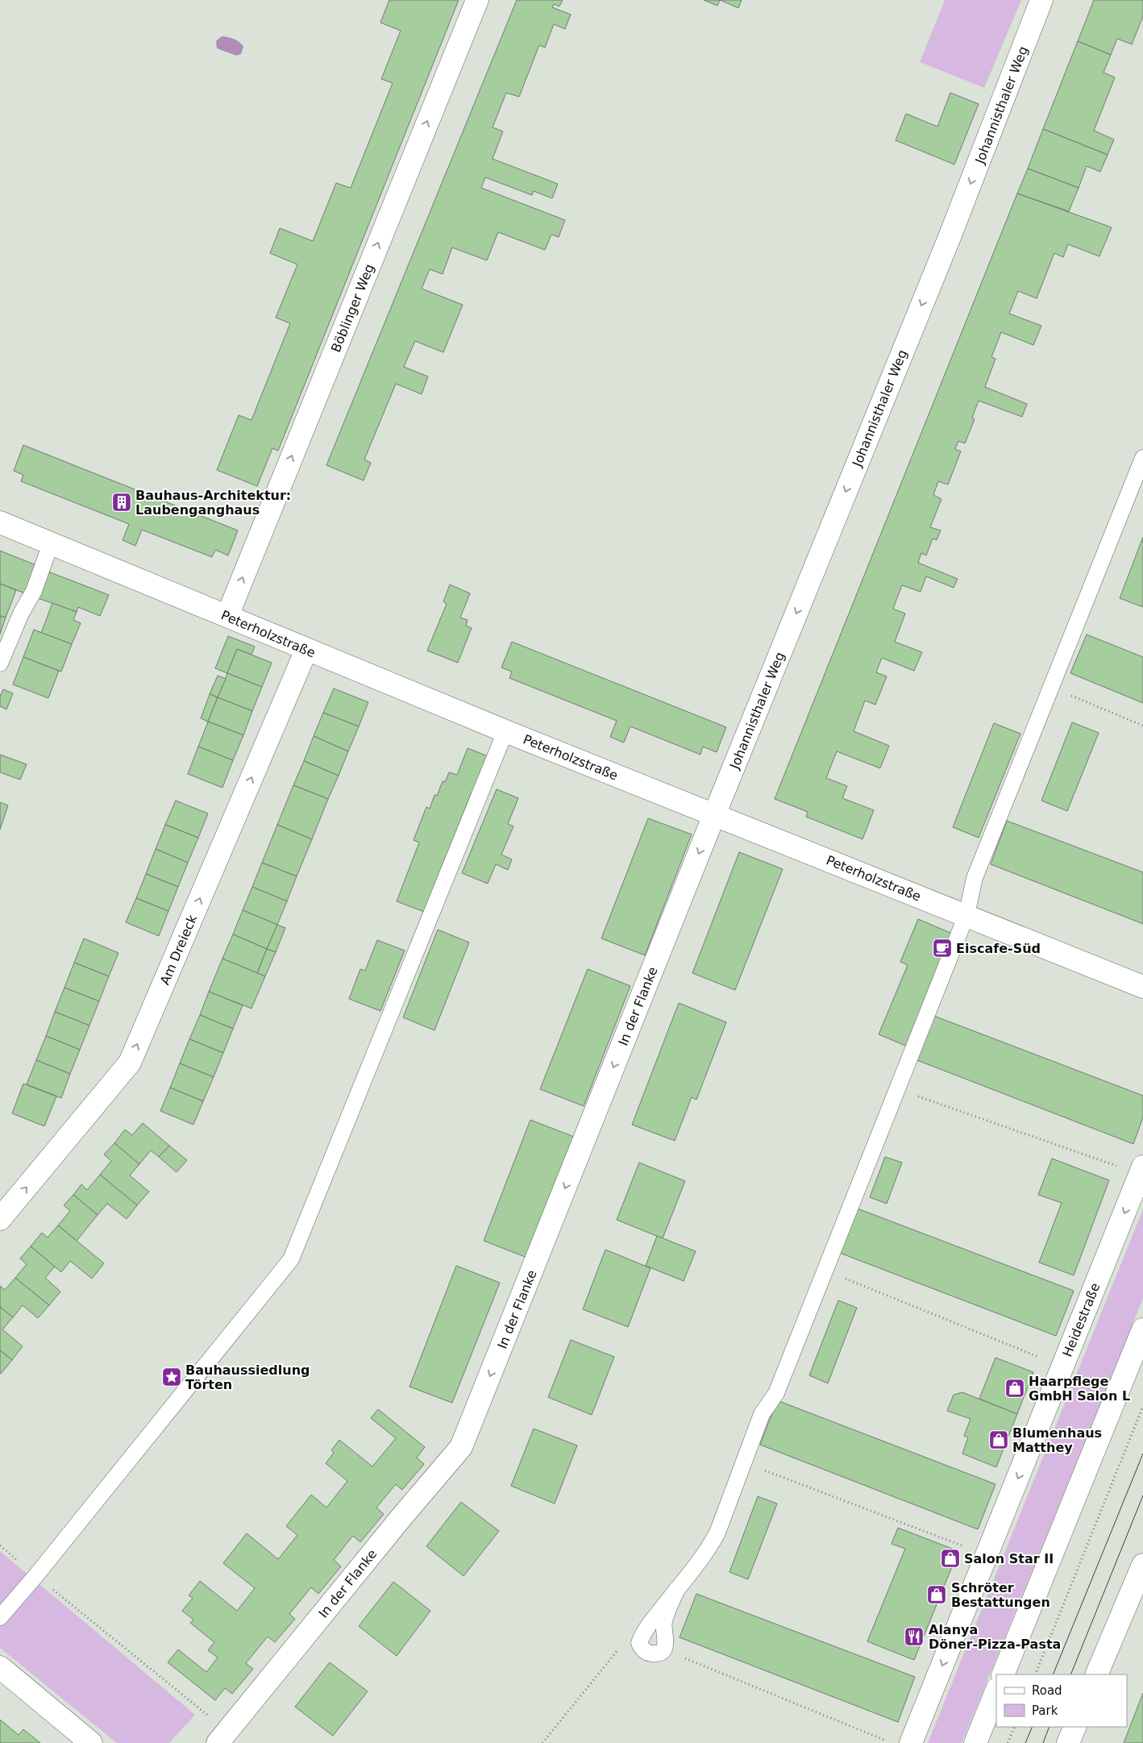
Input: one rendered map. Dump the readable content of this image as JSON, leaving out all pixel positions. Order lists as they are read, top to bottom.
{
  "streets": {
    "street": [
      "Johannisthaler Weg",
      "Böblinger Weg",
      "Peterholzstraße",
      "Am Dreieck",
      "In der Flanke",
      "Heidestraße"
    ]
  },
  "crossings": [
    ["Johannisthaler Weg", "Peterholzstraße"],
    ["Johannisthaler Weg", "In der Flanke"],
    ["Böblinger Weg", "Peterholzstraße"],
    ["Peterholzstraße", "Am Dreieck"],
    ["Peterholzstraße", "In der Flanke"]
  ],
  "one_way": [
    "Johannisthaler Weg",
    "Böblinger Weg",
    "Am Dreieck",
    "In der Flanke"
  ],
  "places": {
    "building": ["Bauhaus-Architektur: Laubenganghaus"],
    "cafe": ["Eiscafe-Süd"],
    "place": ["Bauhaussiedlung Törten"],
    "shop": [
      "Haarpflege GmbH Salon L",
      "Blumenhaus Matthey",
      "Salon Star II",
      "Schröter Bestattungen"
    ],
    "restaurant": ["Alanya Döner-Pizza-Pasta"]
  },
  "legend": ["Road", "Park"]
}
